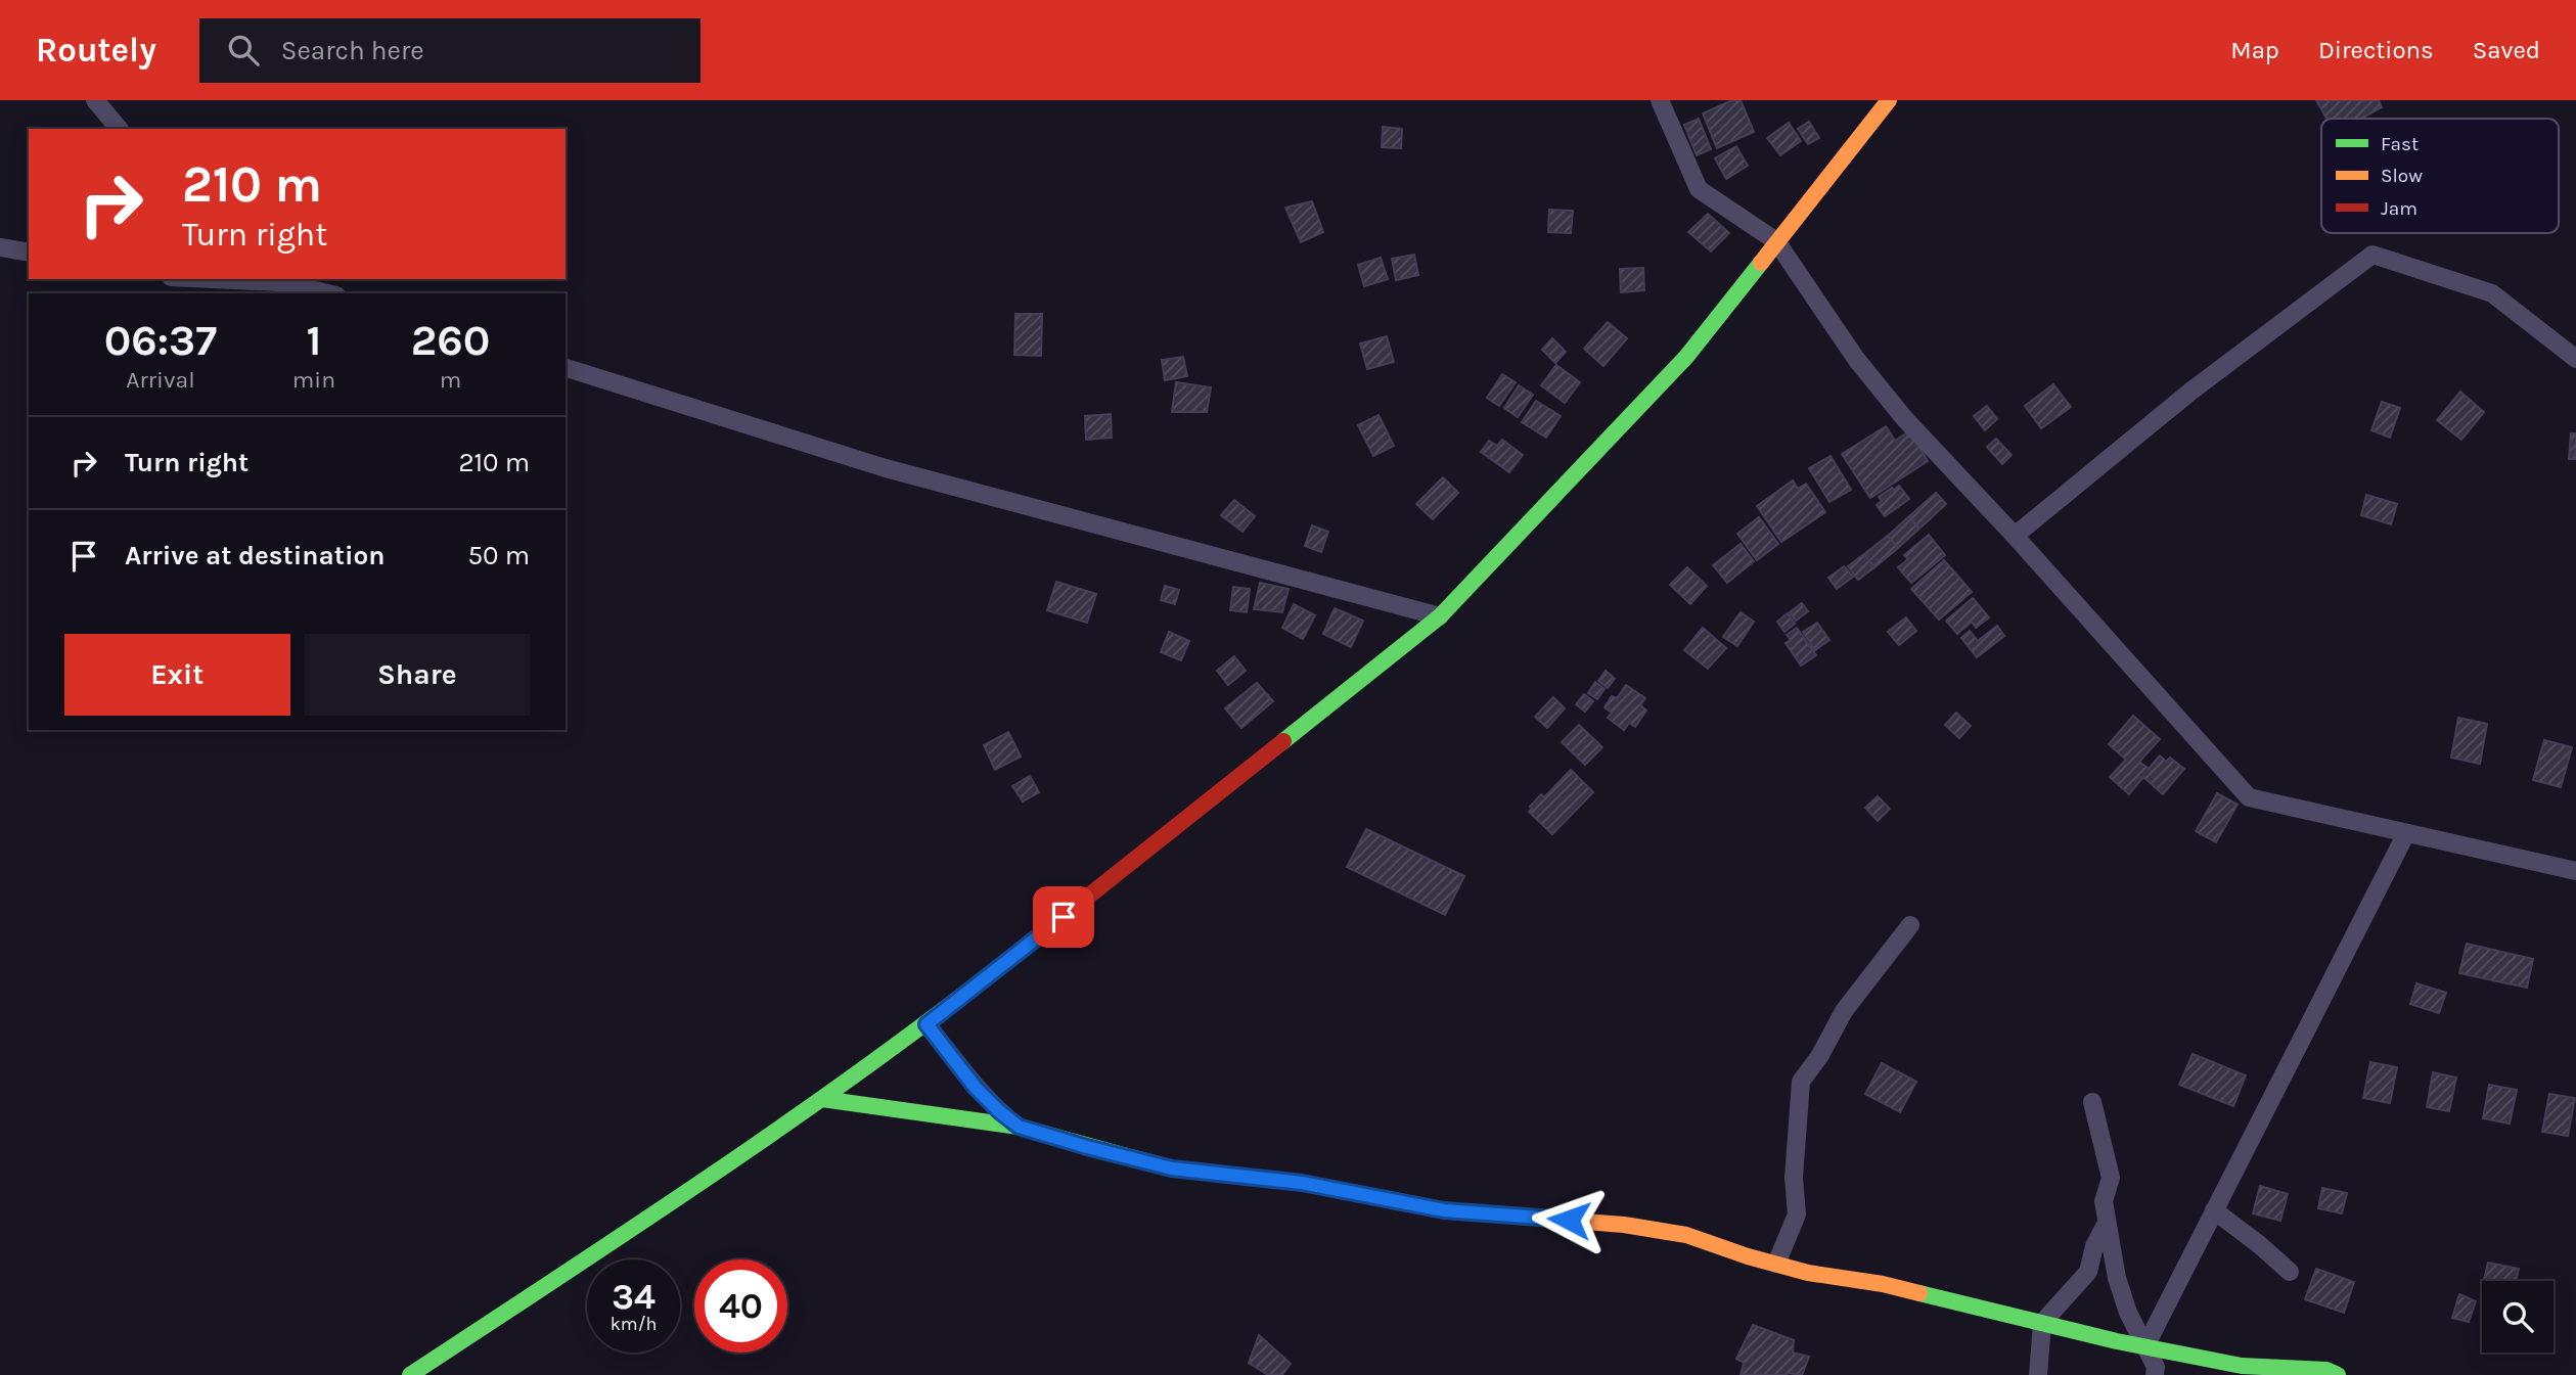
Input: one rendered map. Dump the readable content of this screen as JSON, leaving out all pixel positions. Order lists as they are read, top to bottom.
{
  "legend": ["Fast", "Slow", "Jam"],
  "page": {
    "header": "Routely",
    "search": "Search here",
    "nav": ["Map", "Directions", "Saved"],
    "turn": ["210 m", "Turn right"],
    "eta": [
      "06:37",
      "Arrival",
      "1",
      "min",
      "260",
      "m"
    ],
    "list": [
      {
        "name": "Turn right",
        "value": "210 m"
      },
      {
        "name": "Arrive at destination",
        "value": "50 m"
      }
    ],
    "buttons": ["Exit", "Share"],
    "speed": "34 km/h",
    "limit": "40"
  }
}
